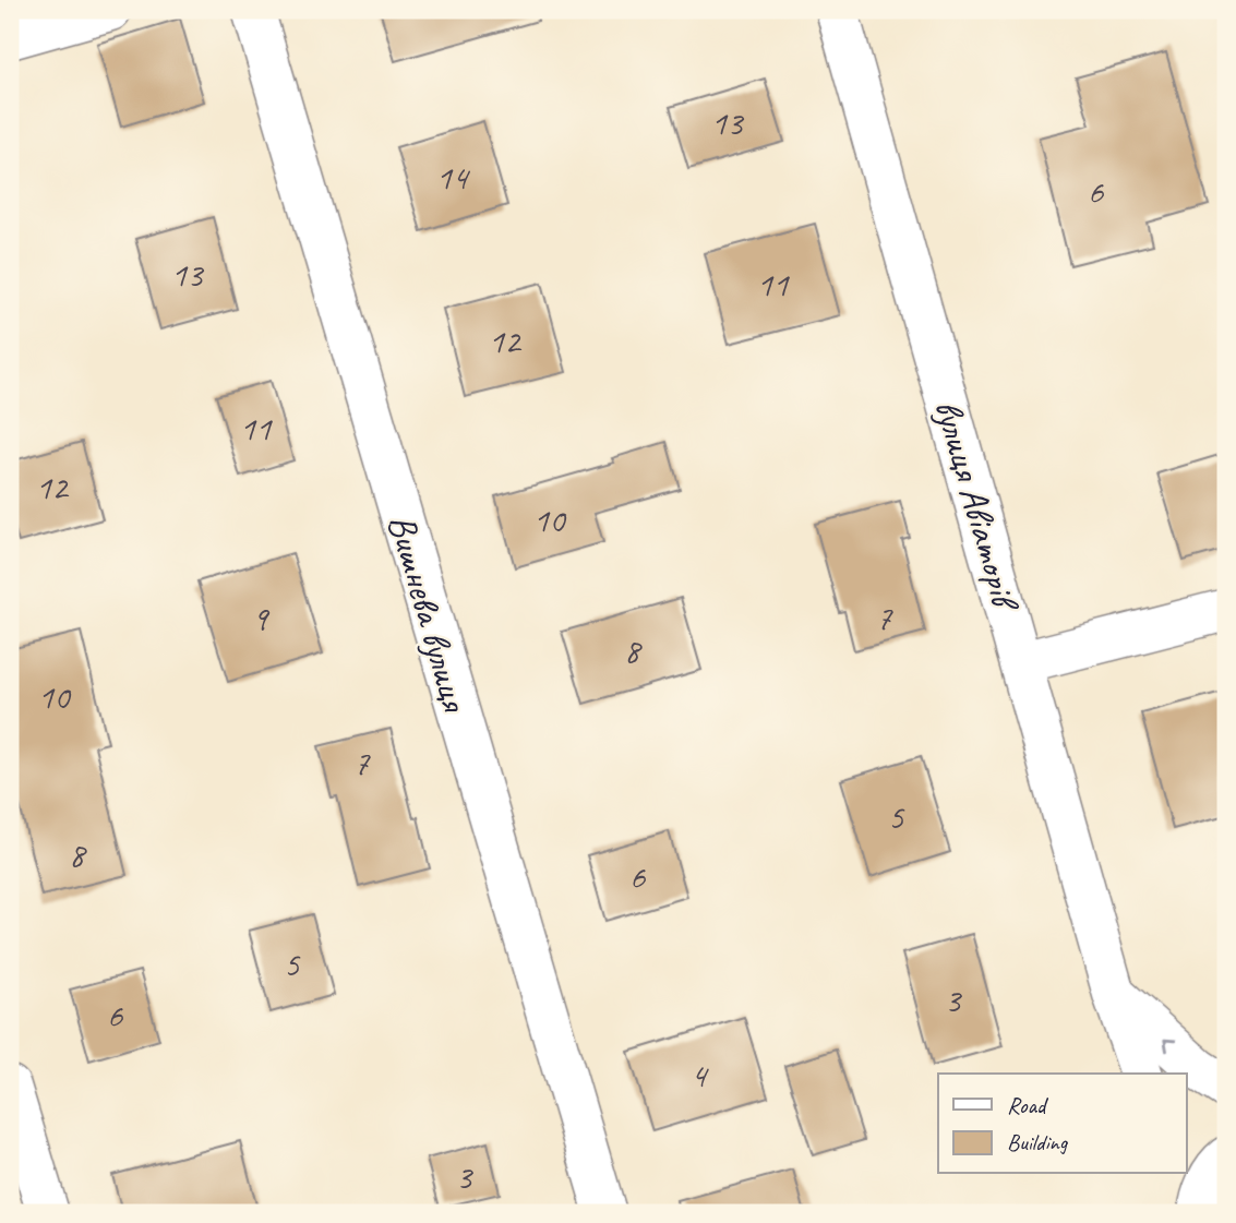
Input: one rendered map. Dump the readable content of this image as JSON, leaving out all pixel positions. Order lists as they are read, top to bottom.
{
  "streets": {
    "street": ["вулиця Авіаторів", "Вишнева вулиця"]
  },
  "house_numbers": [
    "13",
    "14",
    "6",
    "13",
    "11",
    "12",
    "11",
    "12",
    "10",
    "9",
    "7",
    "8",
    "10",
    "7",
    "5",
    "8",
    "6",
    "5",
    "3",
    "6",
    "4",
    "3"
  ],
  "legend": ["Road", "Building"]
}
